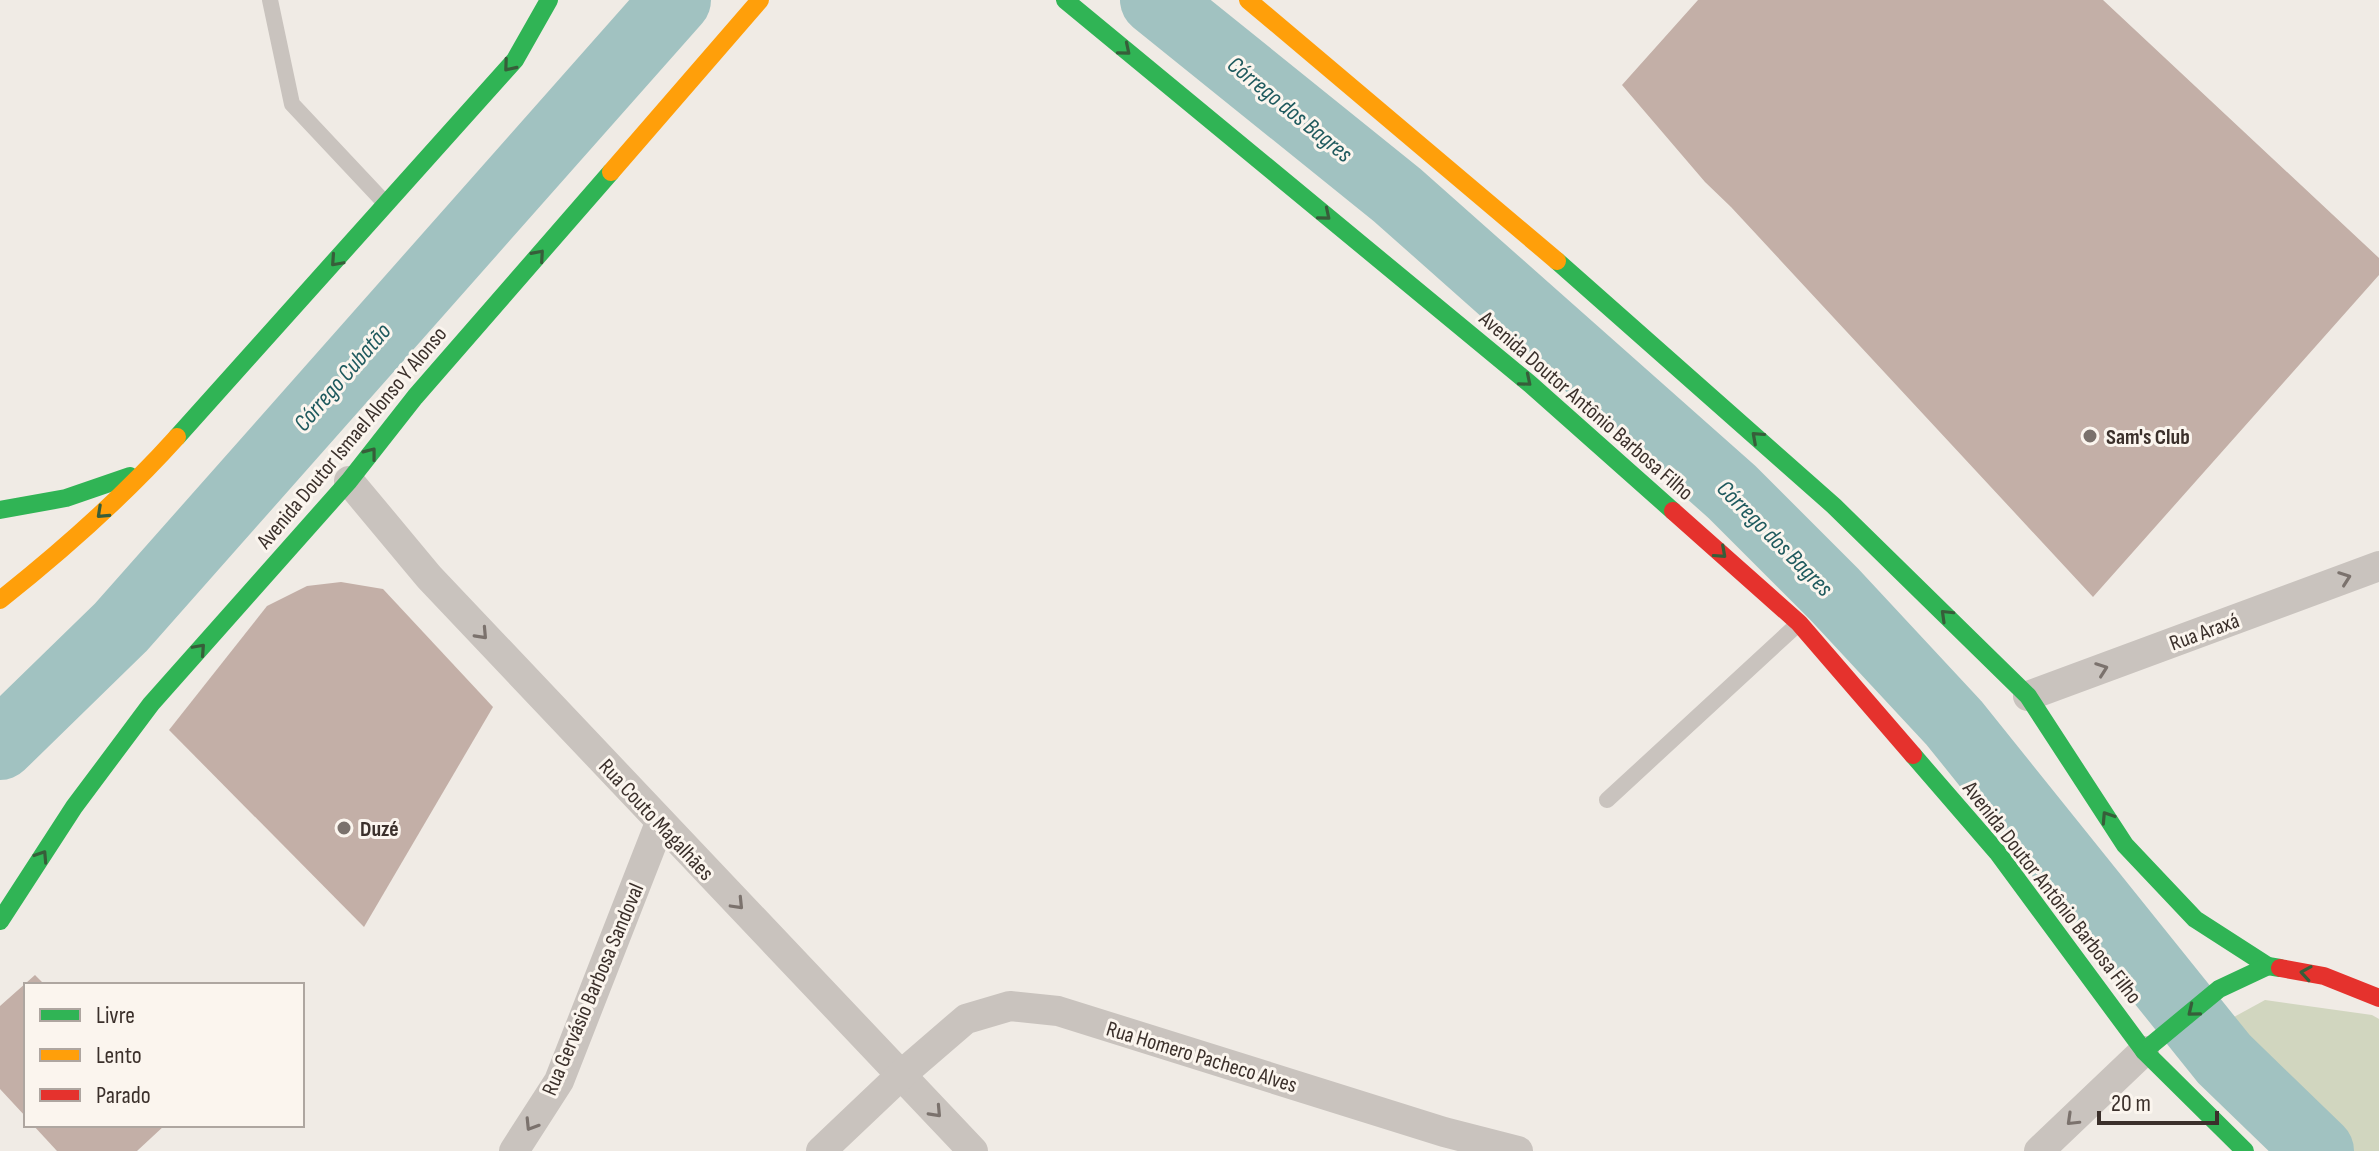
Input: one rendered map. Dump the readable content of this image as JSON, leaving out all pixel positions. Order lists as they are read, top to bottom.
{
  "streets": {
    "main road": ["Avenida Doutor Antônio Barbosa Filho", "Avenida Doutor Ismael Alonso Y Alonso"],
    "street": [
      "Rua Araxá",
      "Rua Couto Magalhães",
      "Rua Gervásio Barbosa Sandoval",
      "Rua Homero Pacheco Alves"
    ]
  },
  "crossings": [
    ["Avenida Doutor Ismael Alonso Y Alonso", "Rua Couto Magalhães"],
    ["Rua Couto Magalhães", "Rua Gervásio Barbosa Sandoval"],
    ["Rua Couto Magalhães", "Rua Homero Pacheco Alves"]
  ],
  "one_way": ["Rua Araxá", "Rua Couto Magalhães", "Rua Gervásio Barbosa Sandoval"],
  "water": ["Córrego dos Bagres", "Córrego Cubatão"],
  "places": ["Sam's Club", "Duzé"],
  "legend": ["Livre", "Lento", "Parado"],
  "scale_bar": "20 m"
}
